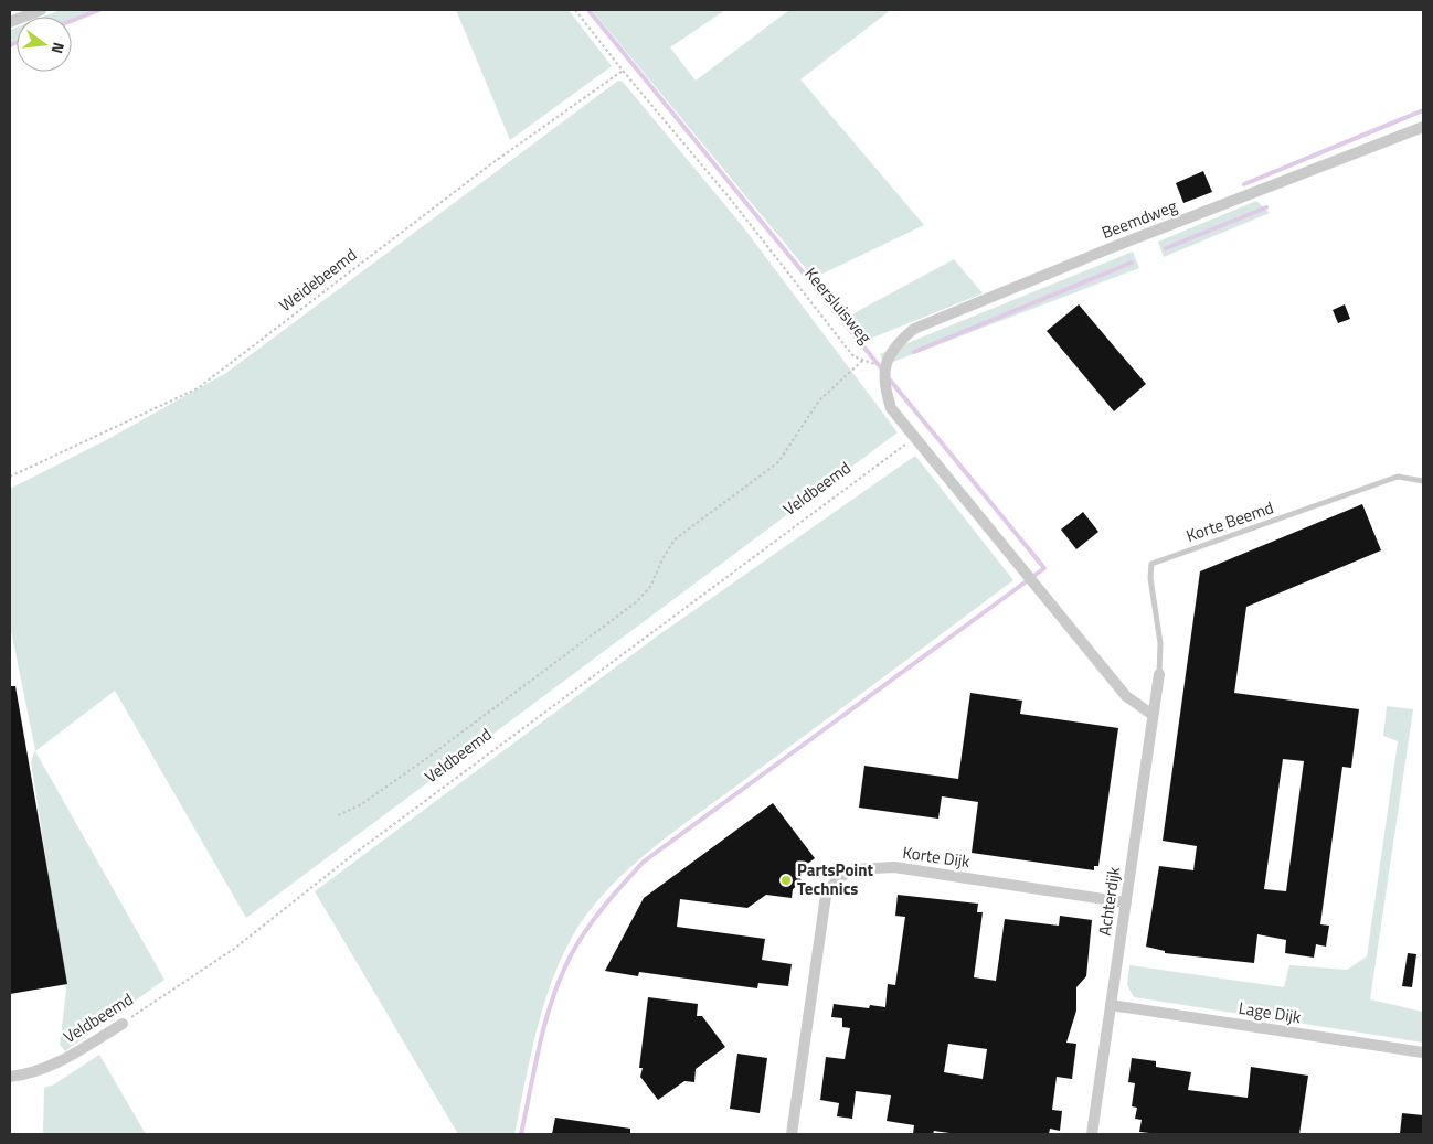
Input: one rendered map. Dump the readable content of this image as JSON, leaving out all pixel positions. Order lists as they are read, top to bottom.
{
  "streets": {
    "street": [
      "Beemdweg",
      "Veldbeemd",
      "Korte Dijk",
      "Achterdijk",
      "Lage Dijk"
    ],
    "lane": ["Korte Beemd"],
    "path": ["Weidebeemd", "Keersluisweg"]
  },
  "crossings": [
    ["Beemdweg", "Keersluisweg"],
    ["Weidebeemd", "Keersluisweg"],
    ["Korte Beemd", "Achterdijk"],
    ["Korte Dijk", "Achterdijk"],
    ["Achterdijk", "Lage Dijk"]
  ],
  "places": ["PartsPoint Technics"],
  "north": "right"
}
